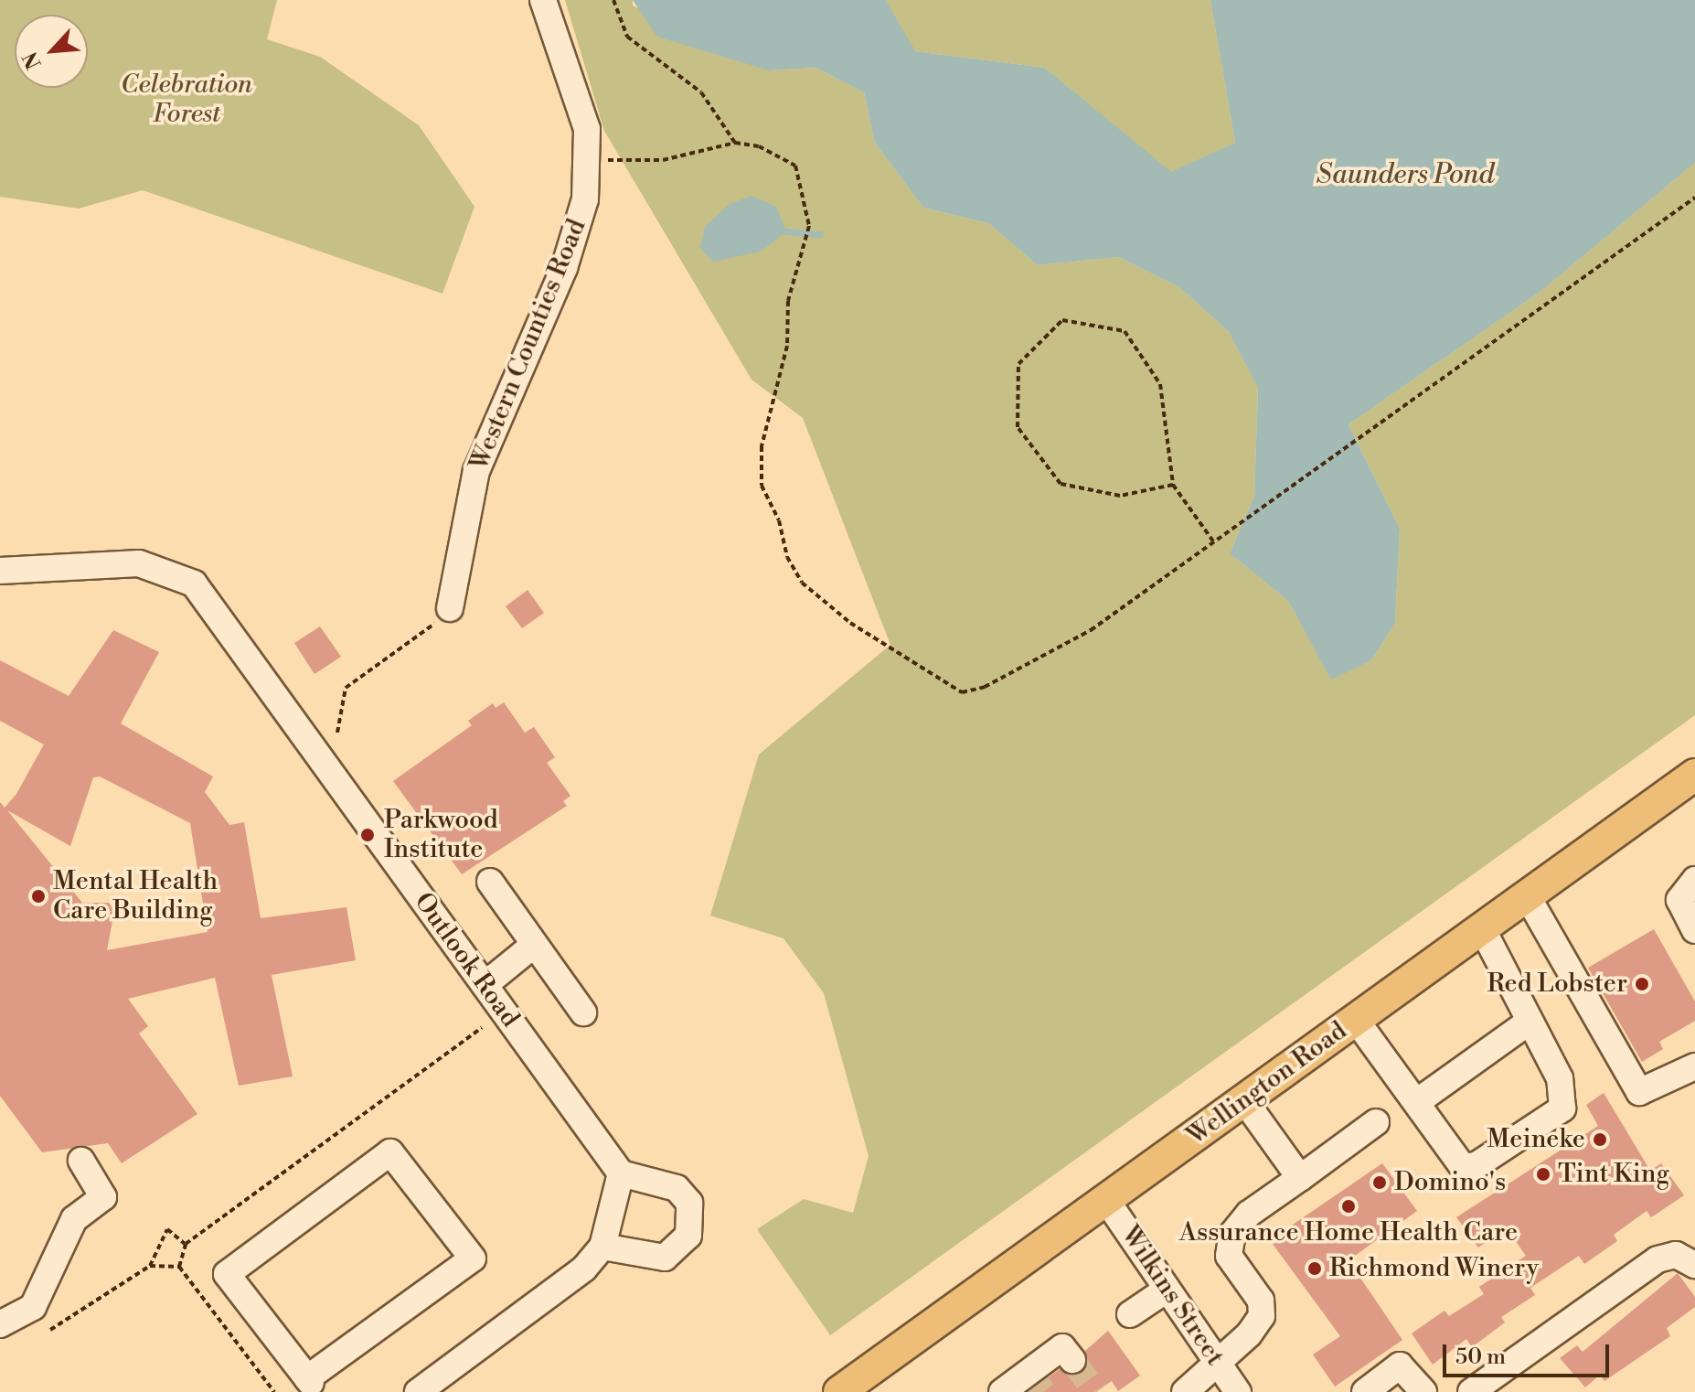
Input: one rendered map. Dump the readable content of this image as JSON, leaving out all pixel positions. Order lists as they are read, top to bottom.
{
  "streets": {
    "main road": ["Wellington Road"],
    "street": ["Western Counties Road", "Outlook Road", "Wilkins Street"]
  },
  "crossings": [
    ["Wellington Road", "Wilkins Street"]
  ],
  "water": ["Saunders Pond"],
  "parks": ["Celebration Forest"],
  "places": [
    "Parkwood Institute",
    "Mental Health Care Building",
    "Red Lobster",
    "Meineke",
    "Tint King",
    "Domino's",
    "Assurance Home Health Care",
    "Richmond Winery"
  ],
  "scale_bar": "50 m",
  "north": "bottom left"
}
